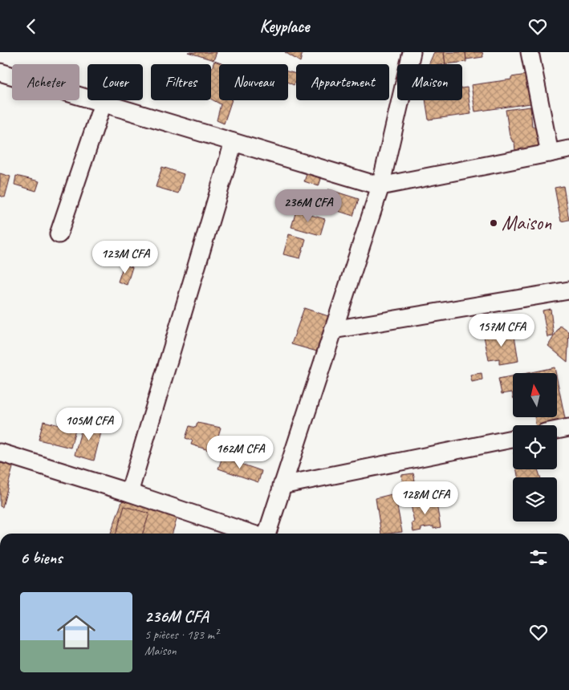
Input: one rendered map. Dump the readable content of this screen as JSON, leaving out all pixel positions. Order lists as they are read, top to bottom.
{
  "places": ["Maison"],
  "north": "top",
  "page": {
    "header": "Keyplace",
    "chip": [
      "Acheter",
      "Louer",
      "Filtres",
      "Nouveau",
      "Appartement",
      "Maison"
    ],
    "price": [
      "236M CFA",
      "123M CFA",
      "157M CFA",
      "105M CFA",
      "162M CFA",
      "128M CFA"
    ],
    "heading": "6 biens",
    "list": [
      {
        "name": "236M CFA",
        "note": "5 pièces · 183 m² · Maison"
      }
    ]
  }
}
